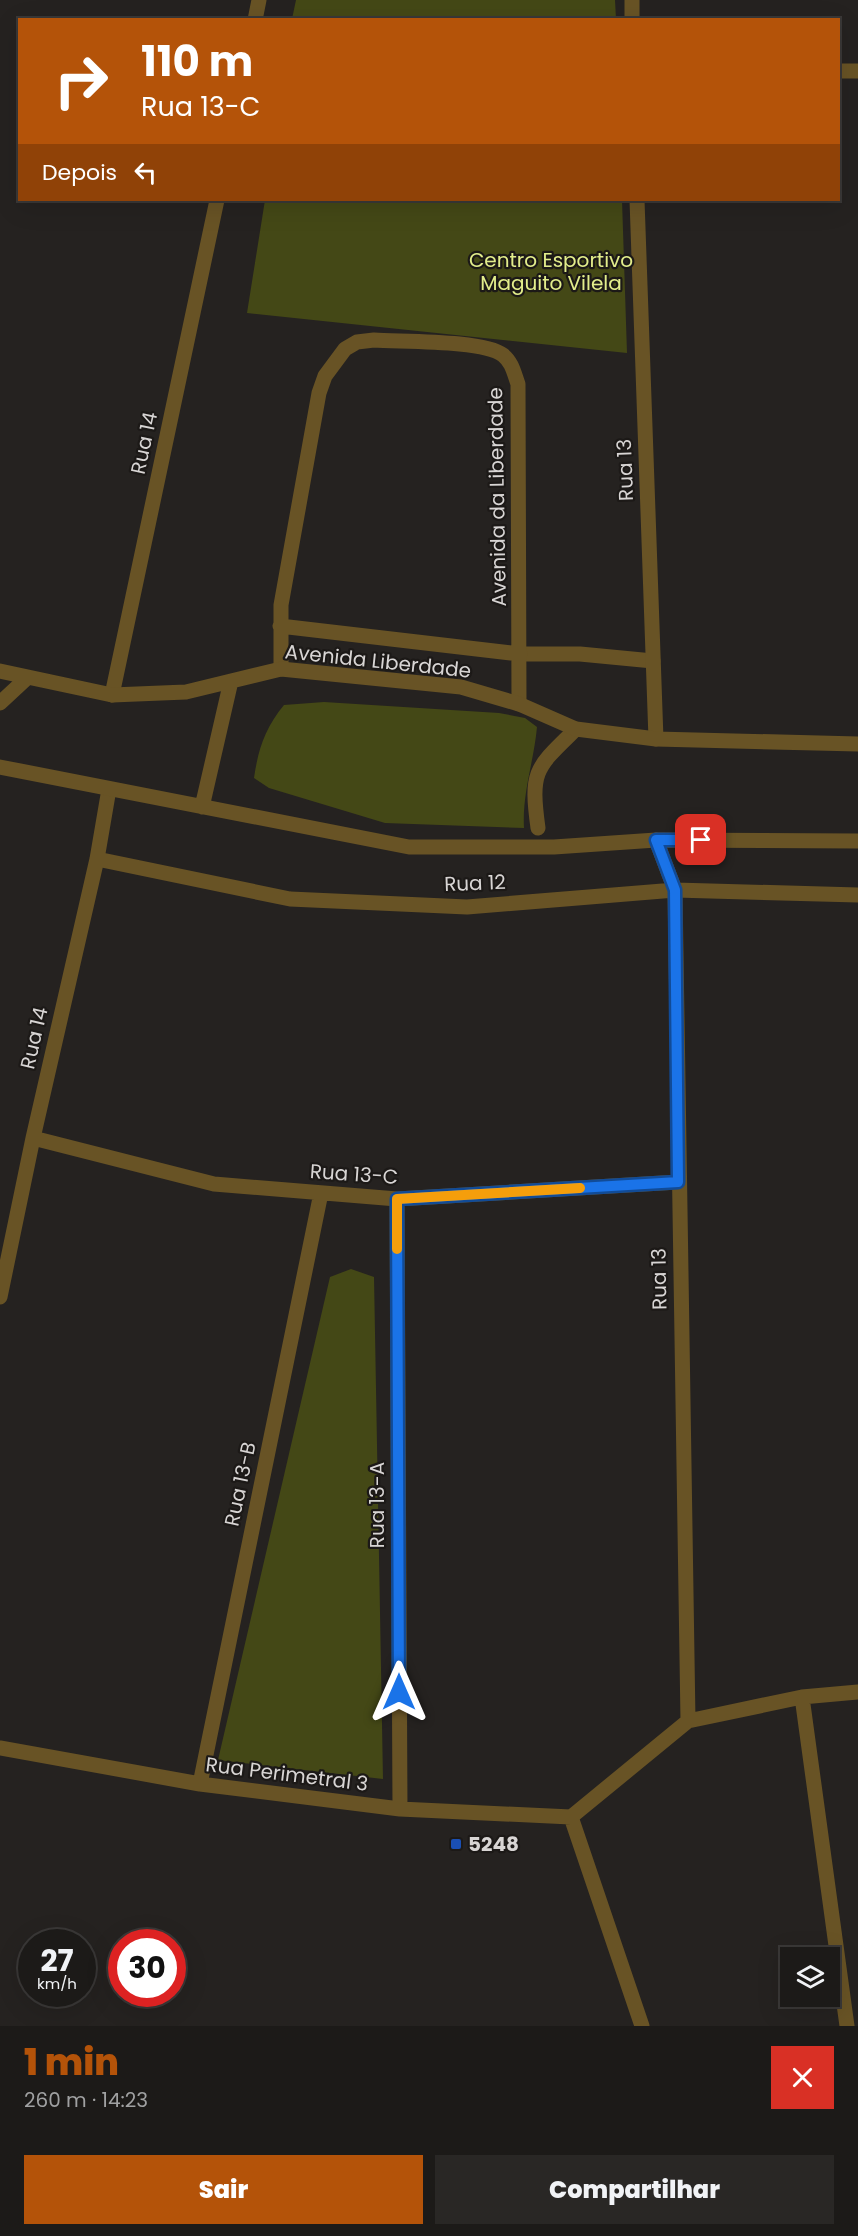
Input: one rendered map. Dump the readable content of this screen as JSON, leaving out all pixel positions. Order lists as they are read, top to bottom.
{
  "streets": {
    "street": [
      "Rua 14",
      "Rua 13",
      "Avenida da Liberdade",
      "Avenida Liberdade",
      "Rua 12",
      "Rua 13-C",
      "Rua 13-B",
      "Rua 13-A",
      "Rua Perimetral 3"
    ]
  },
  "crossings": [
    ["Rua 14", "Avenida Liberdade"],
    ["Rua 14", "Rua 12"],
    ["Rua 14", "Rua 13-C"],
    ["Rua 13", "Avenida Liberdade"],
    ["Rua 13", "Rua 12"],
    ["Rua 13", "Rua 13-C"],
    ["Avenida da Liberdade", "Avenida Liberdade"],
    ["Rua 13-C", "Rua 13-B"],
    ["Rua 13-C", "Rua 13-A"],
    ["Rua 13-B", "Rua Perimetral 3"],
    ["Rua 13-A", "Rua Perimetral 3"]
  ],
  "parks": ["Centro Esportivo Maguito Vilela"],
  "places": {
    "transit": ["5248"]
  },
  "page": {
    "turn": ["110 m", "Rua 13-C"],
    "then": "Depois",
    "speed": "27 km/h",
    "limit": "30",
    "heading": ["1 min", "260 m · 14:23"],
    "buttons": ["Sair", "Compartilhar"]
  }
}
